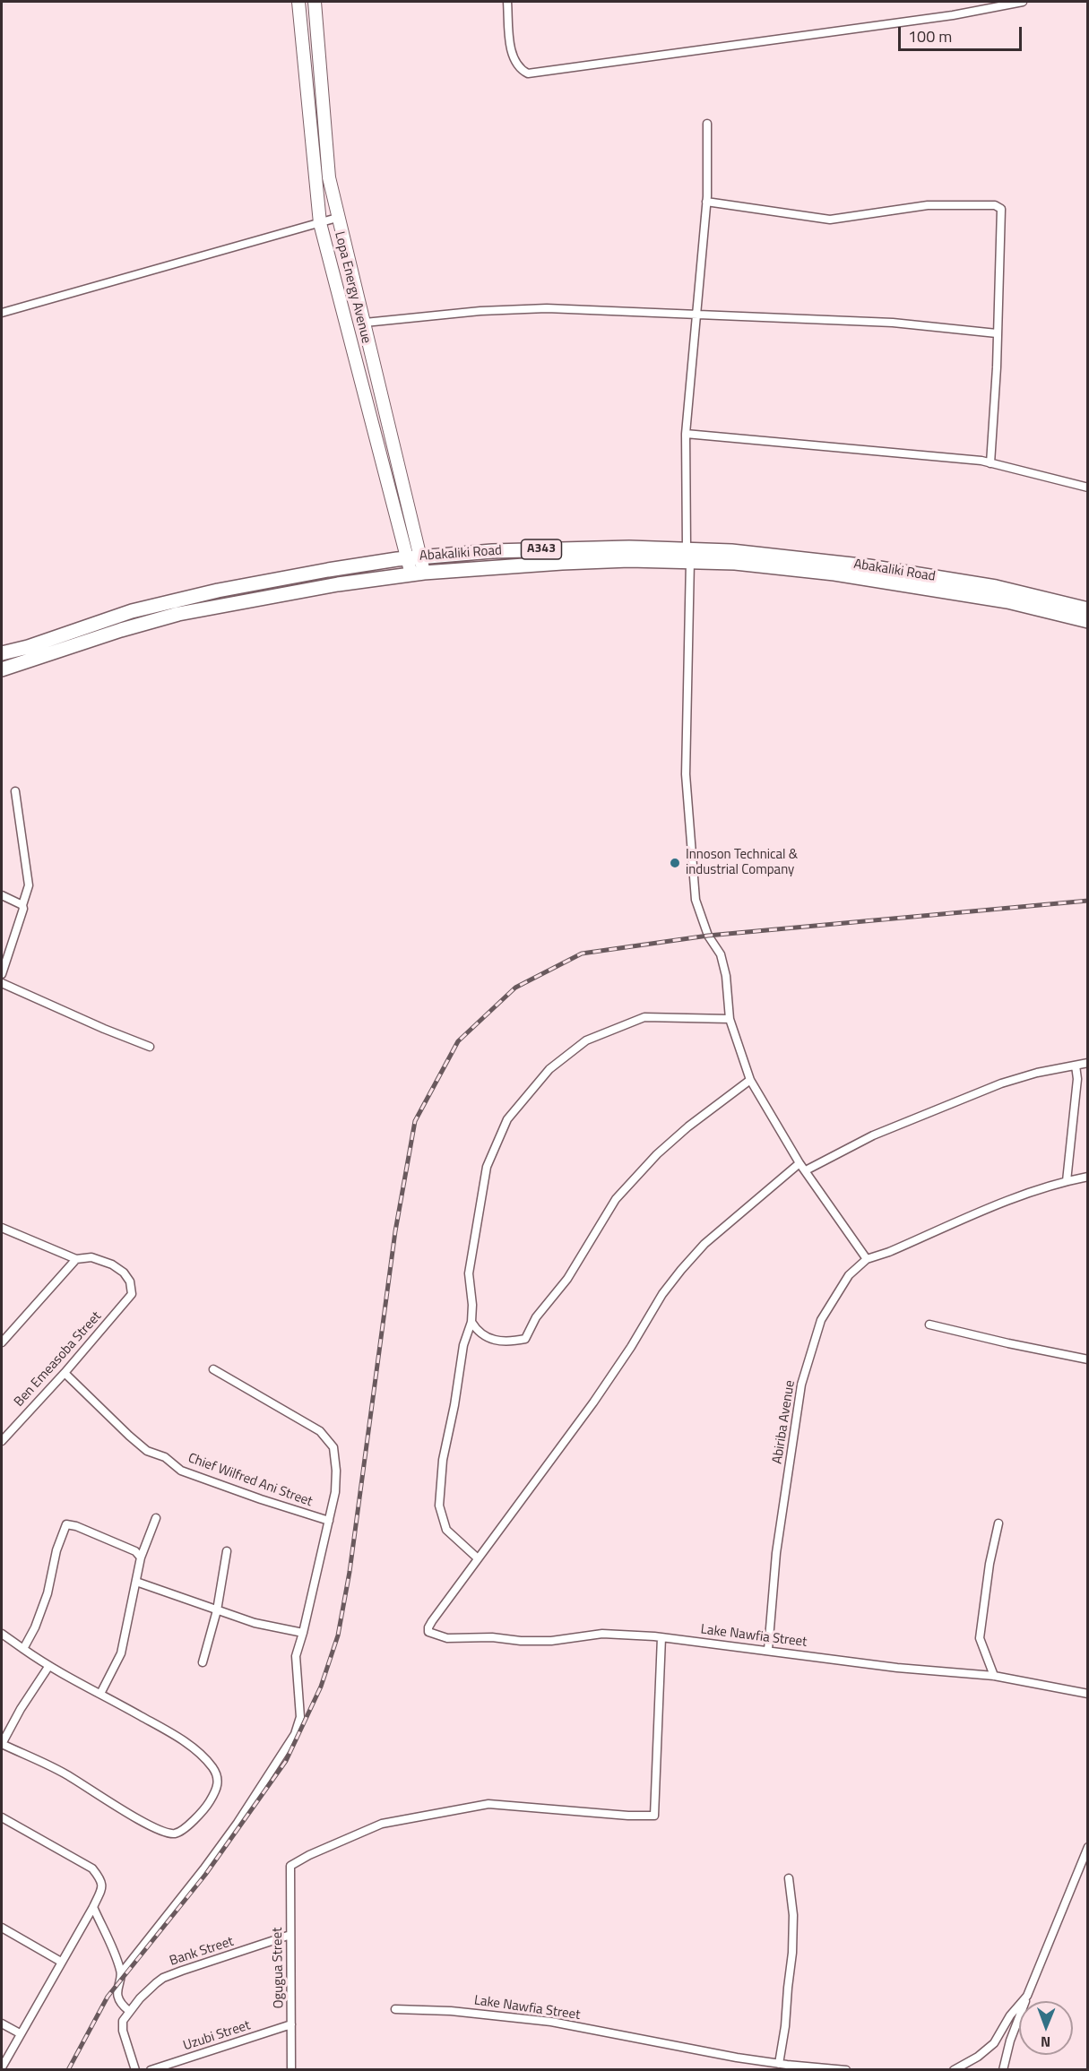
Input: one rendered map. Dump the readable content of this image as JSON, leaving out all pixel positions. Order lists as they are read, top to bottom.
{
  "streets": {
    "highway": ["A343", "Abakaliki Road"],
    "main road": ["Lopa Energy Avenue"],
    "street": [
      "Ben Emeasoba Street",
      "Abiriba Avenue",
      "Chief Wilfred Ani Street",
      "Lake Nawfia Street",
      "Bank Street",
      "Ogugua Street",
      "Uzubi Street"
    ]
  },
  "crossings": [
    ["Lopa Energy Avenue", "Abakaliki Road"],
    ["Ben Emeasoba Street", "Chief Wilfred Ani Street"],
    ["Abiriba Avenue", "Lake Nawfia Street"],
    ["Lake Nawfia Street", "Ogugua Street"],
    ["Bank Street", "Ogugua Street"],
    ["Ogugua Street", "Uzubi Street"]
  ],
  "places": ["Innoson Technical & industrial Company"],
  "scale_bar": "100 m",
  "north": "bottom"
}
